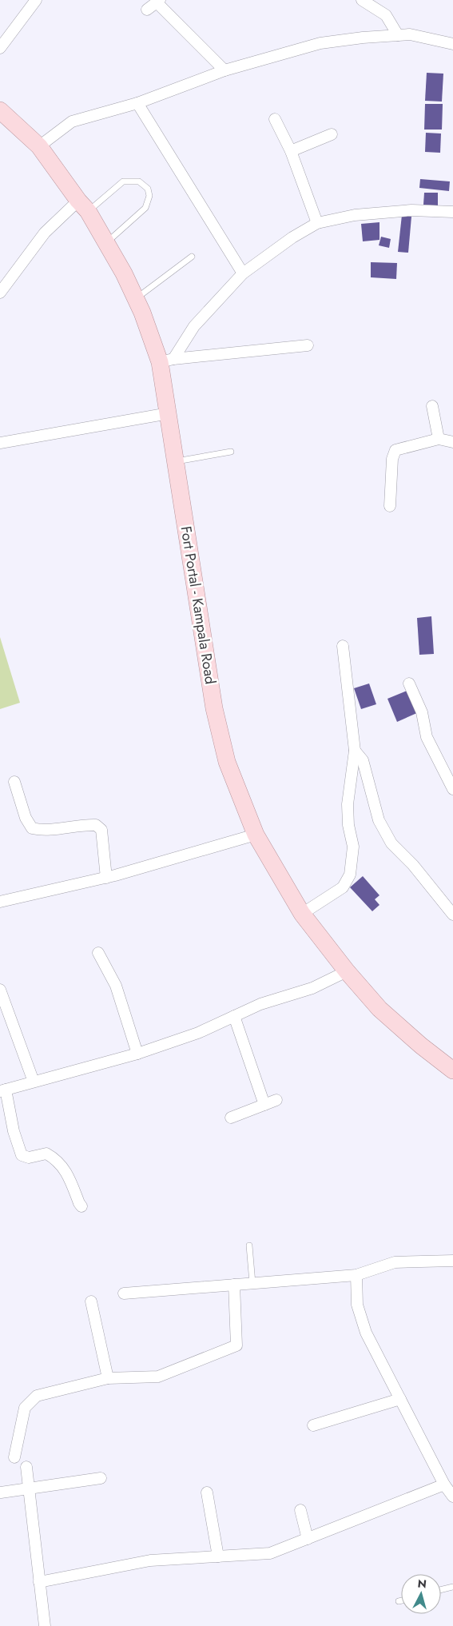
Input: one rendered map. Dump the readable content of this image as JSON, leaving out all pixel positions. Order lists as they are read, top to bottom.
{
  "streets": {
    "main road": ["Fort Portal - Kampala Road"]
  },
  "north": "top"
}
